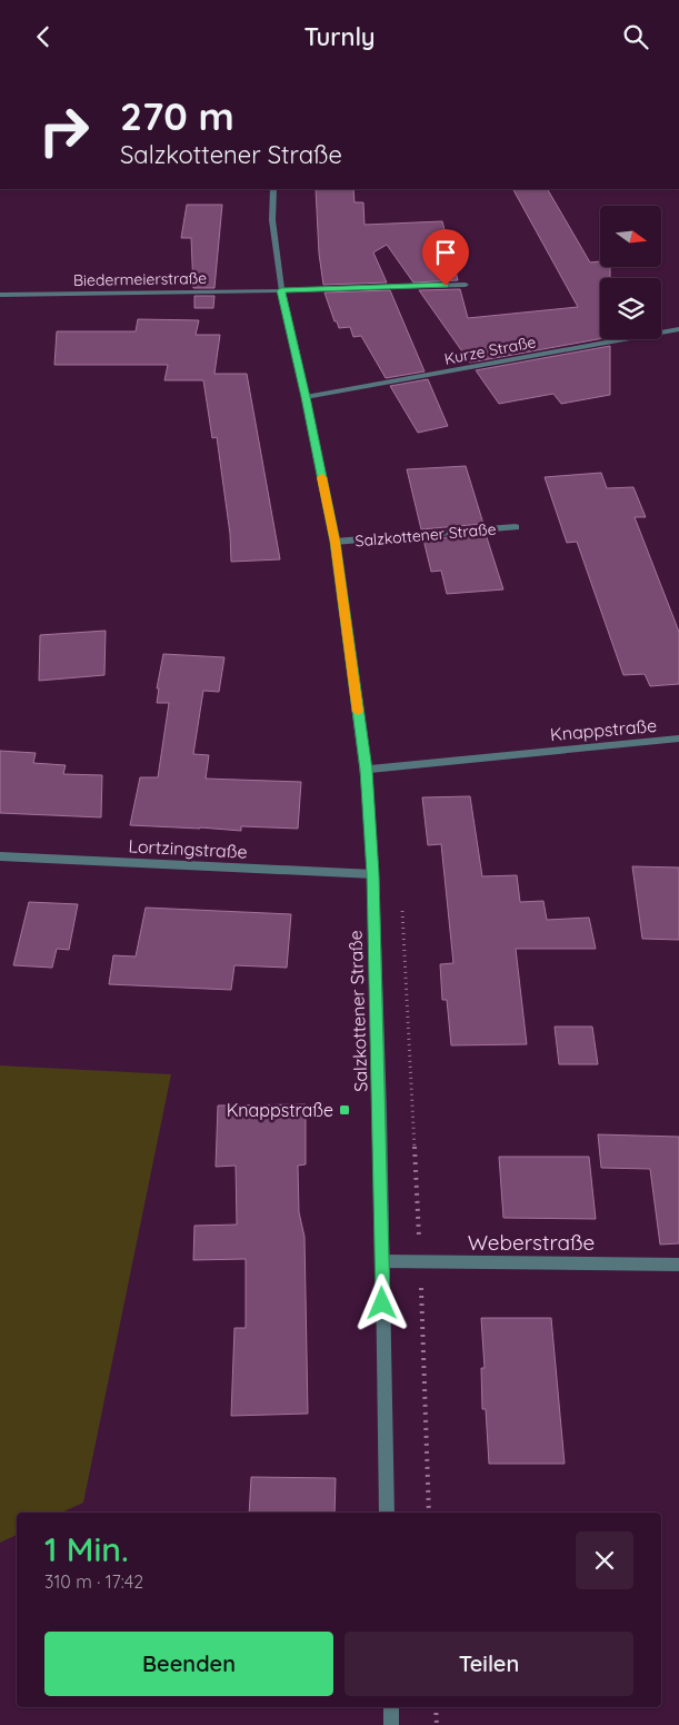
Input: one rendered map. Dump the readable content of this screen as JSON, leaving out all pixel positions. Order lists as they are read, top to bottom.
{
  "streets": {
    "street": [
      "Biedermeierstraße",
      "Kurze Straße",
      "Salzkottener Straße",
      "Knappstraße",
      "Lortzingstraße",
      "Weberstraße"
    ]
  },
  "crossings": [
    ["Biedermeierstraße", "Salzkottener Straße"],
    ["Kurze Straße", "Salzkottener Straße"],
    ["Salzkottener Straße", "Knappstraße"],
    ["Salzkottener Straße", "Lortzingstraße"],
    ["Salzkottener Straße", "Weberstraße"]
  ],
  "places": {
    "transit": ["Knappstraße"]
  },
  "north": "right",
  "page": {
    "header": "Turnly",
    "turn": ["270 m", "Salzkottener Straße"],
    "heading": ["1 Min.", "310 m · 17:42"],
    "buttons": ["Beenden", "Teilen"]
  }
}
